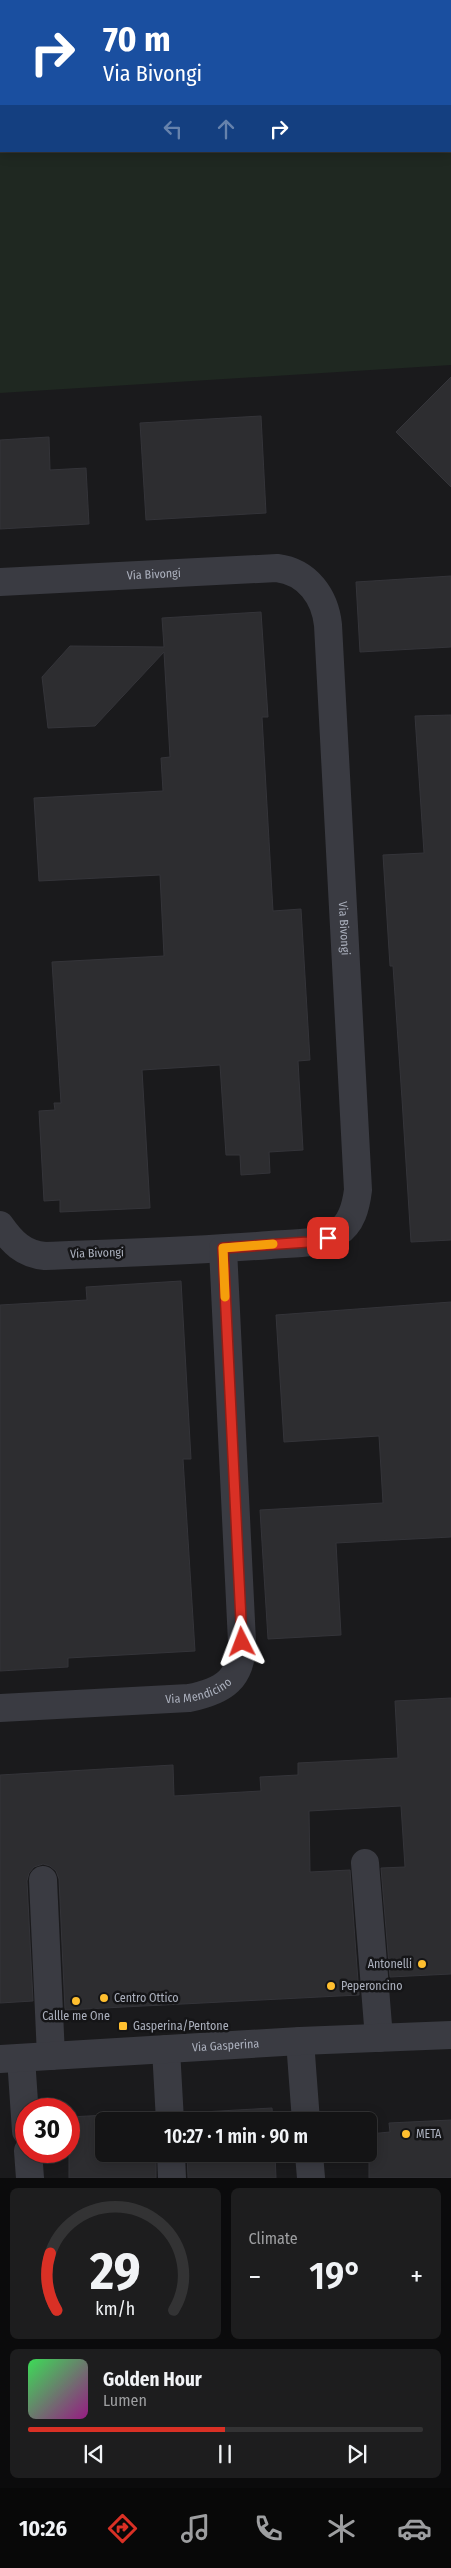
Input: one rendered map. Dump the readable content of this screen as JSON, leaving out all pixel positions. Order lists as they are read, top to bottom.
{
  "streets": {
    "street": ["Via Bivongi", "Via Mendicino", "Via Gasperina"]
  },
  "crossings": [
    ["Via Bivongi", "Via Mendicino"]
  ],
  "places": {
    "other": [
      "Antonelli",
      "Peperoncino",
      "Centro Ottico",
      "Callle me One",
      "META"
    ],
    "transit": ["Gasperina/Pentone"]
  },
  "page": {
    "turn": ["70 m", "Via Bivongi"],
    "limit": "30",
    "trip": "10:27 · 1 min · 90 m",
    "tile": "Climate",
    "heat": ["−", "19°", "+"],
    "song": ["Golden Hour", "Lumen"],
    "tabs": "10:26",
    "gauge": ["29", "km/h"]
  }
}
